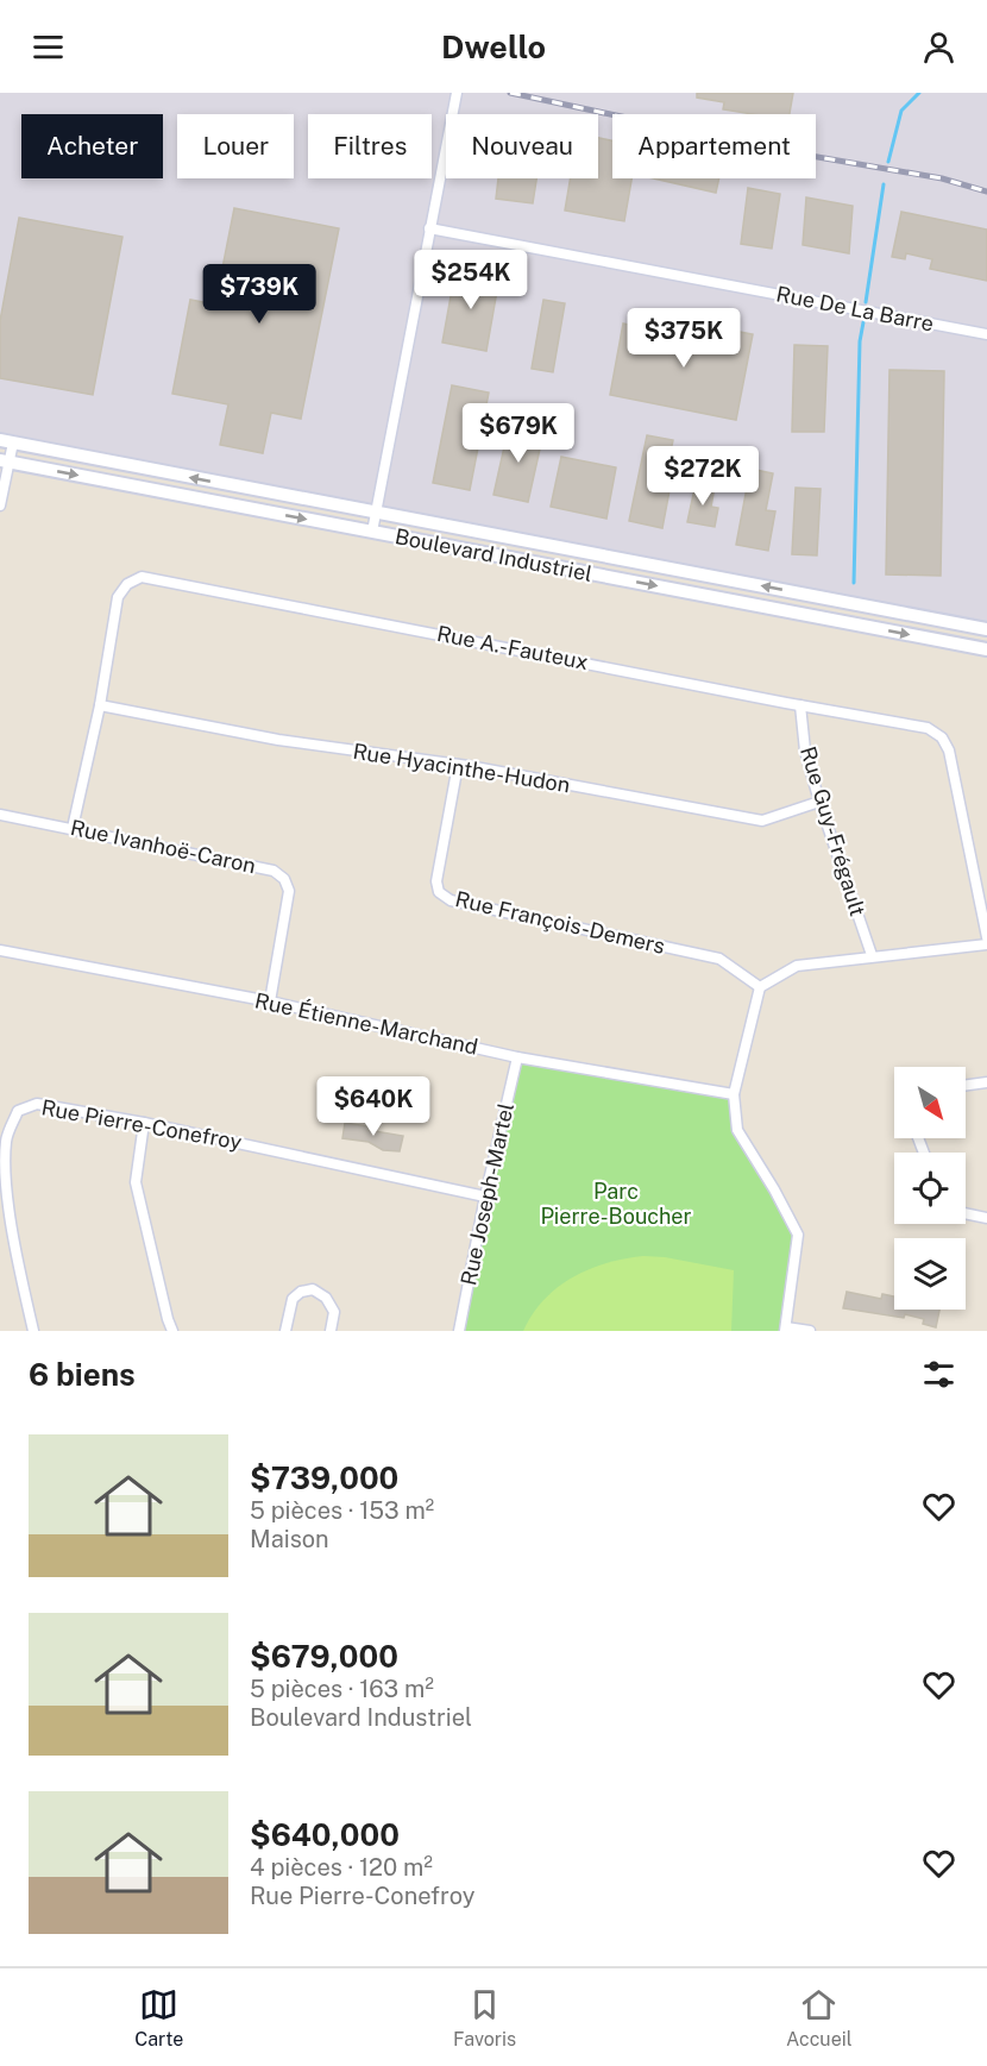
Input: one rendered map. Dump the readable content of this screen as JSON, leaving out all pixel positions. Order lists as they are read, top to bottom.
{
  "streets": {
    "street": [
      "Rue De La Barre",
      "Boulevard Industriel",
      "Rue A.-Fauteux",
      "Rue Hyacinthe-Hudon",
      "Rue Guy-Frégault",
      "Rue Ivanhoë-Caron",
      "Rue François-Demers",
      "Rue Étienne-Marchand",
      "Rue Pierre-Conefroy",
      "Rue Joseph-Martel"
    ]
  },
  "crossings": [
    ["Rue A.-Fauteux", "Rue Hyacinthe-Hudon"],
    ["Rue A.-Fauteux", "Rue Guy-Frégault"],
    ["Rue A.-Fauteux", "Rue Ivanhoë-Caron"],
    ["Rue Hyacinthe-Hudon", "Rue Guy-Frégault"],
    ["Rue Hyacinthe-Hudon", "Rue François-Demers"],
    ["Rue Ivanhoë-Caron", "Rue Étienne-Marchand"],
    ["Rue Étienne-Marchand", "Rue Joseph-Martel"],
    ["Rue Pierre-Conefroy", "Rue Joseph-Martel"]
  ],
  "parks": ["Parc Pierre-Boucher"],
  "north": "bottom right",
  "page": {
    "header": "Dwello",
    "chip": [
      "Acheter",
      "Louer",
      "Filtres",
      "Nouveau",
      "Appartement"
    ],
    "price": [
      "$254K",
      "$739K",
      "$375K",
      "$679K",
      "$272K",
      "$640K"
    ],
    "heading": "6 biens",
    "list": [
      {
        "name": "$739,000",
        "note": "5 pièces · 153 m² · Maison"
      },
      {
        "name": "$679,000",
        "note": "5 pièces · 163 m² · Boulevard Industriel"
      },
      {
        "name": "$640,000",
        "note": "4 pièces · 120 m² · Rue Pierre-Conefroy"
      }
    ],
    "tabs": ["Carte", "Favoris", "Accueil"]
  }
}
